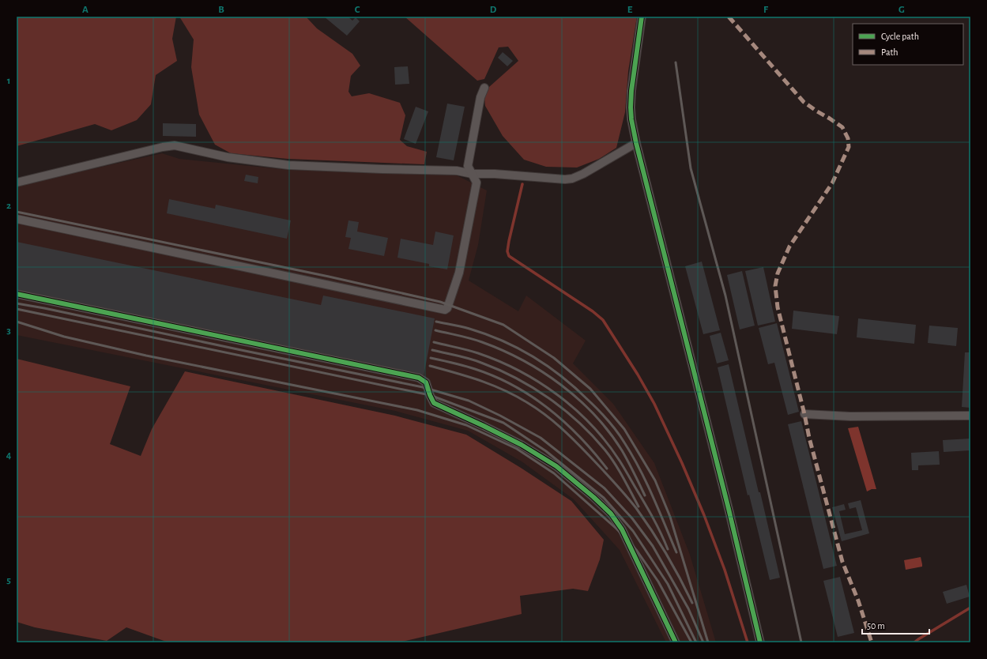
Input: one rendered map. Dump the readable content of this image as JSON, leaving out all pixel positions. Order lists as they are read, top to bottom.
{
  "legend": ["Cycle path", "Path"],
  "scale_bar": "50 m",
  "grid": {
    "columns": [
      "A",
      "B",
      "C",
      "D",
      "E",
      "F",
      "G"
    ],
    "rows": [
      "1",
      "2",
      "3",
      "4",
      "5"
    ]
  }
}
